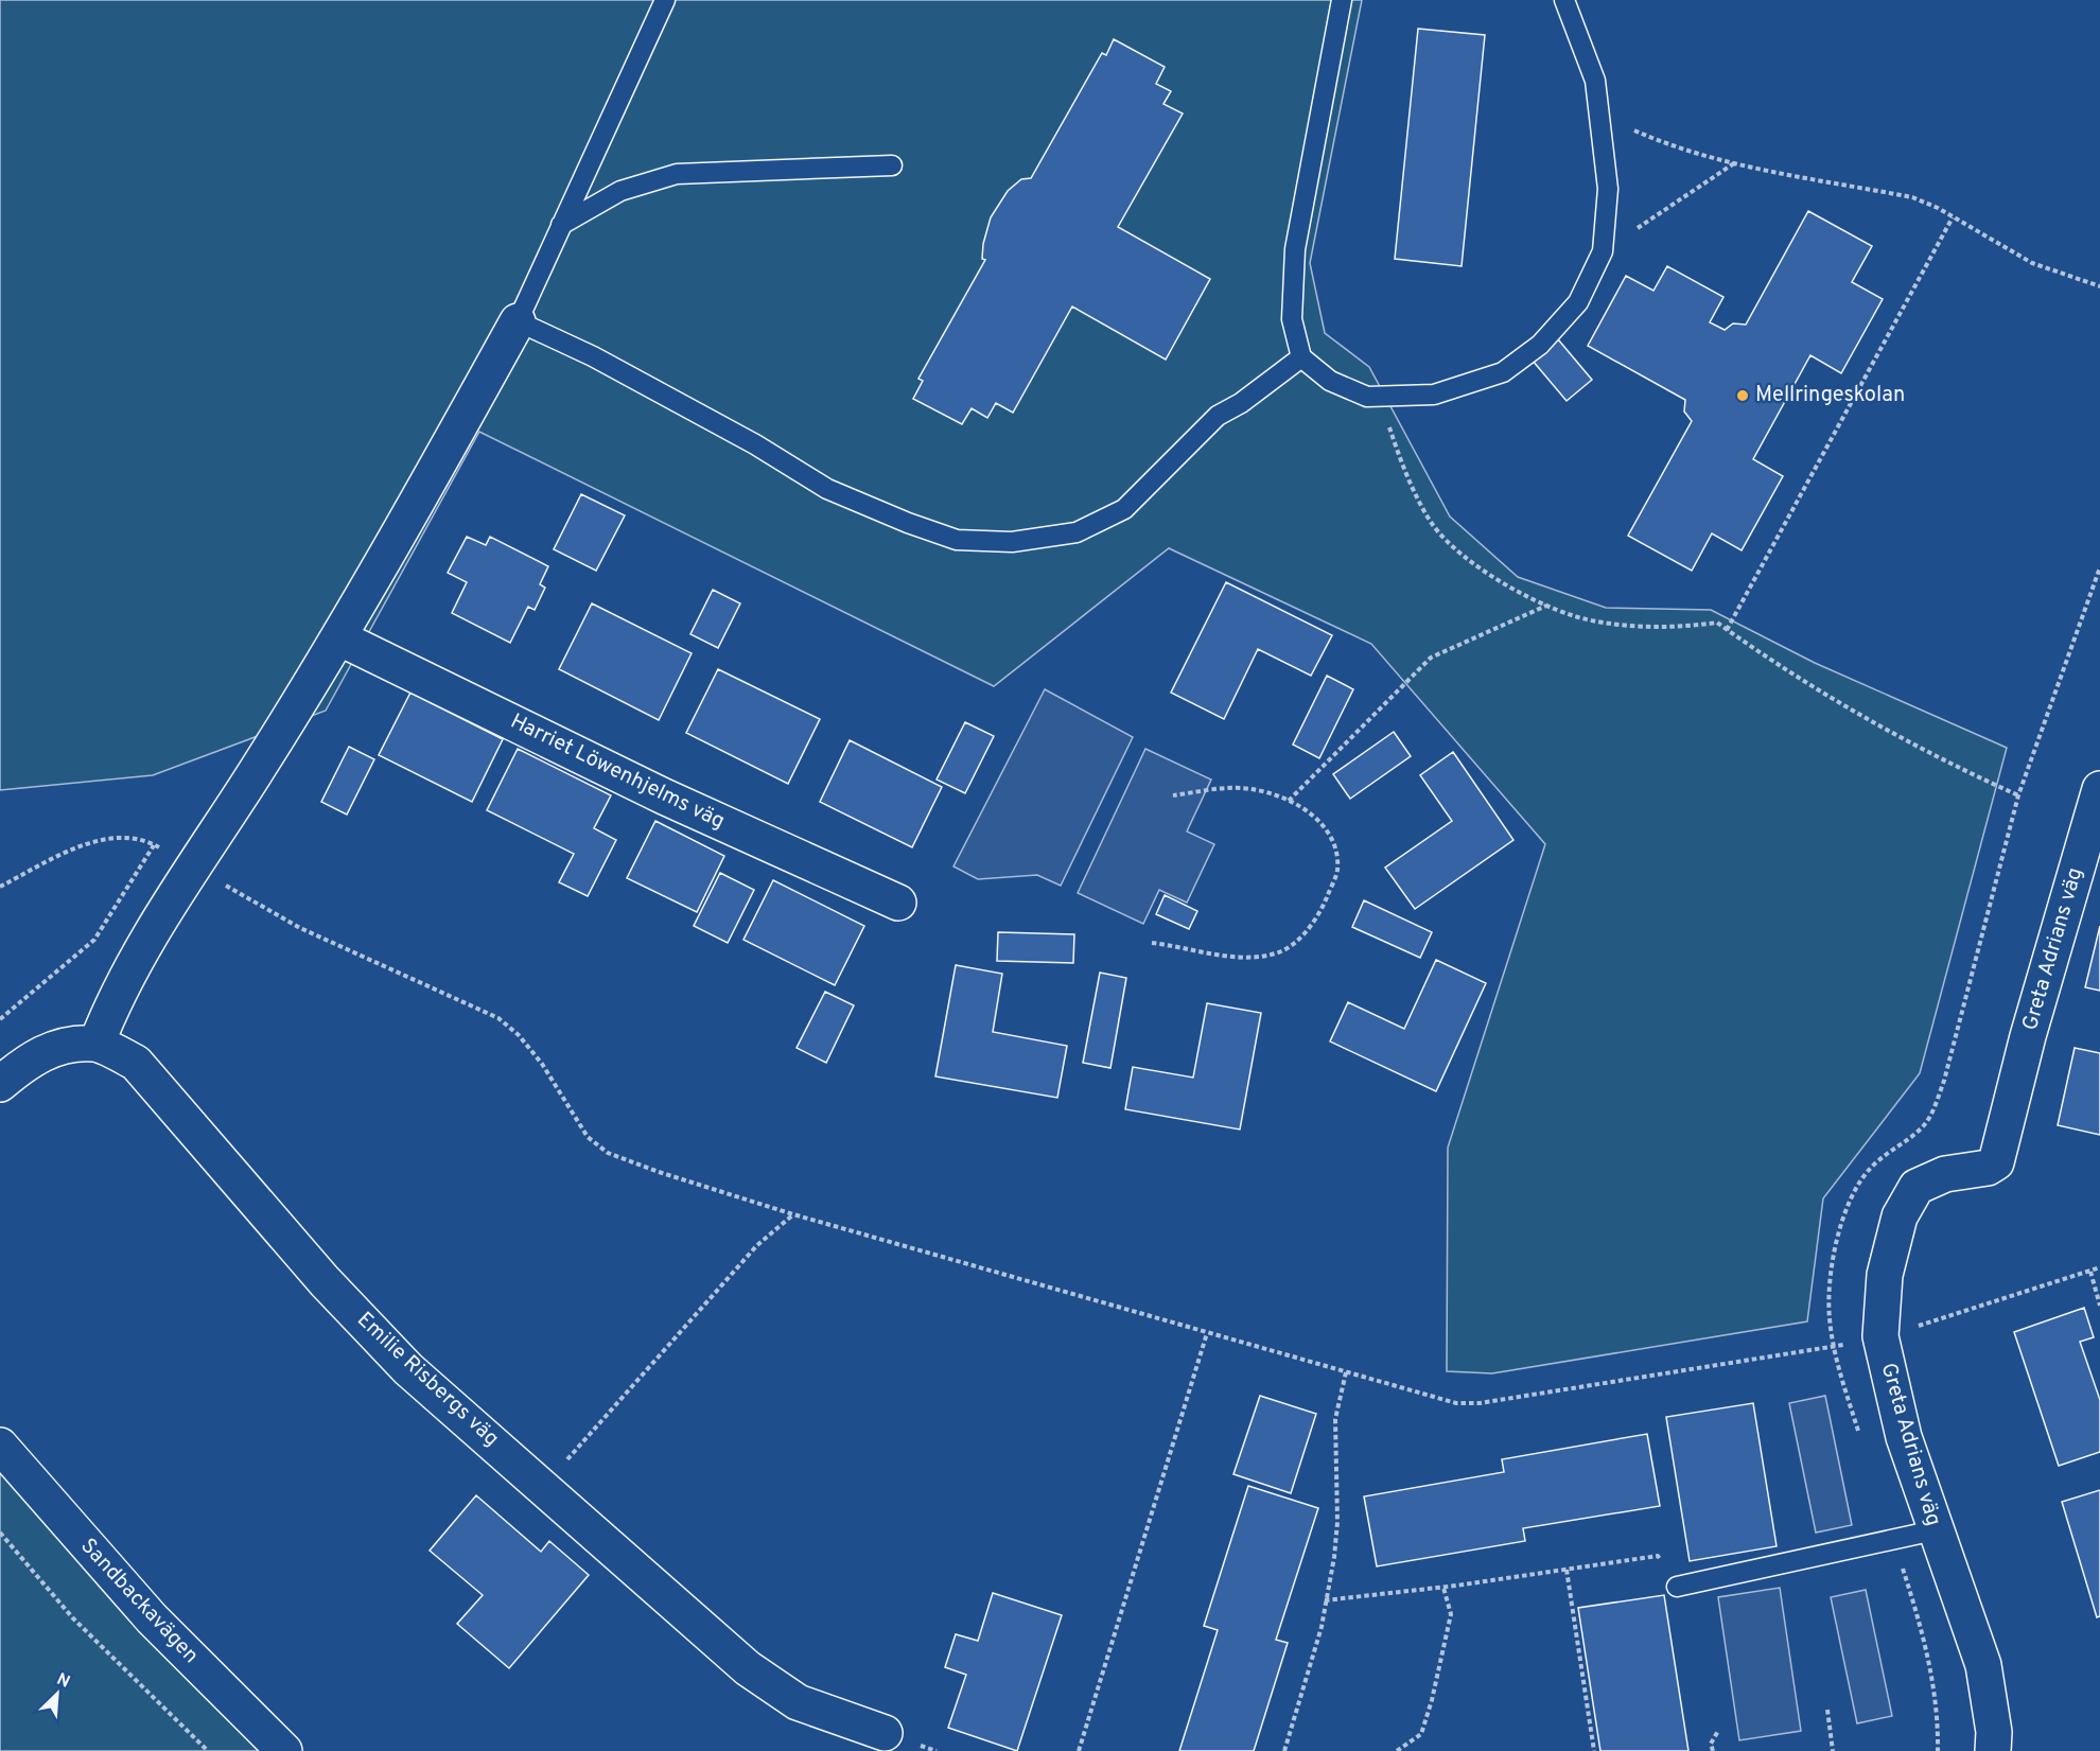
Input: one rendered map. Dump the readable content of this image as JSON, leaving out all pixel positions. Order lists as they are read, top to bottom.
{
  "streets": {
    "street": [
      "Harriet Löwenhjelms väg",
      "Greta Adrians väg",
      "Emilie Risbergs väg",
      "Sandbackavägen"
    ]
  },
  "places": ["Mellringeskolan"],
  "north": "top right"
}
